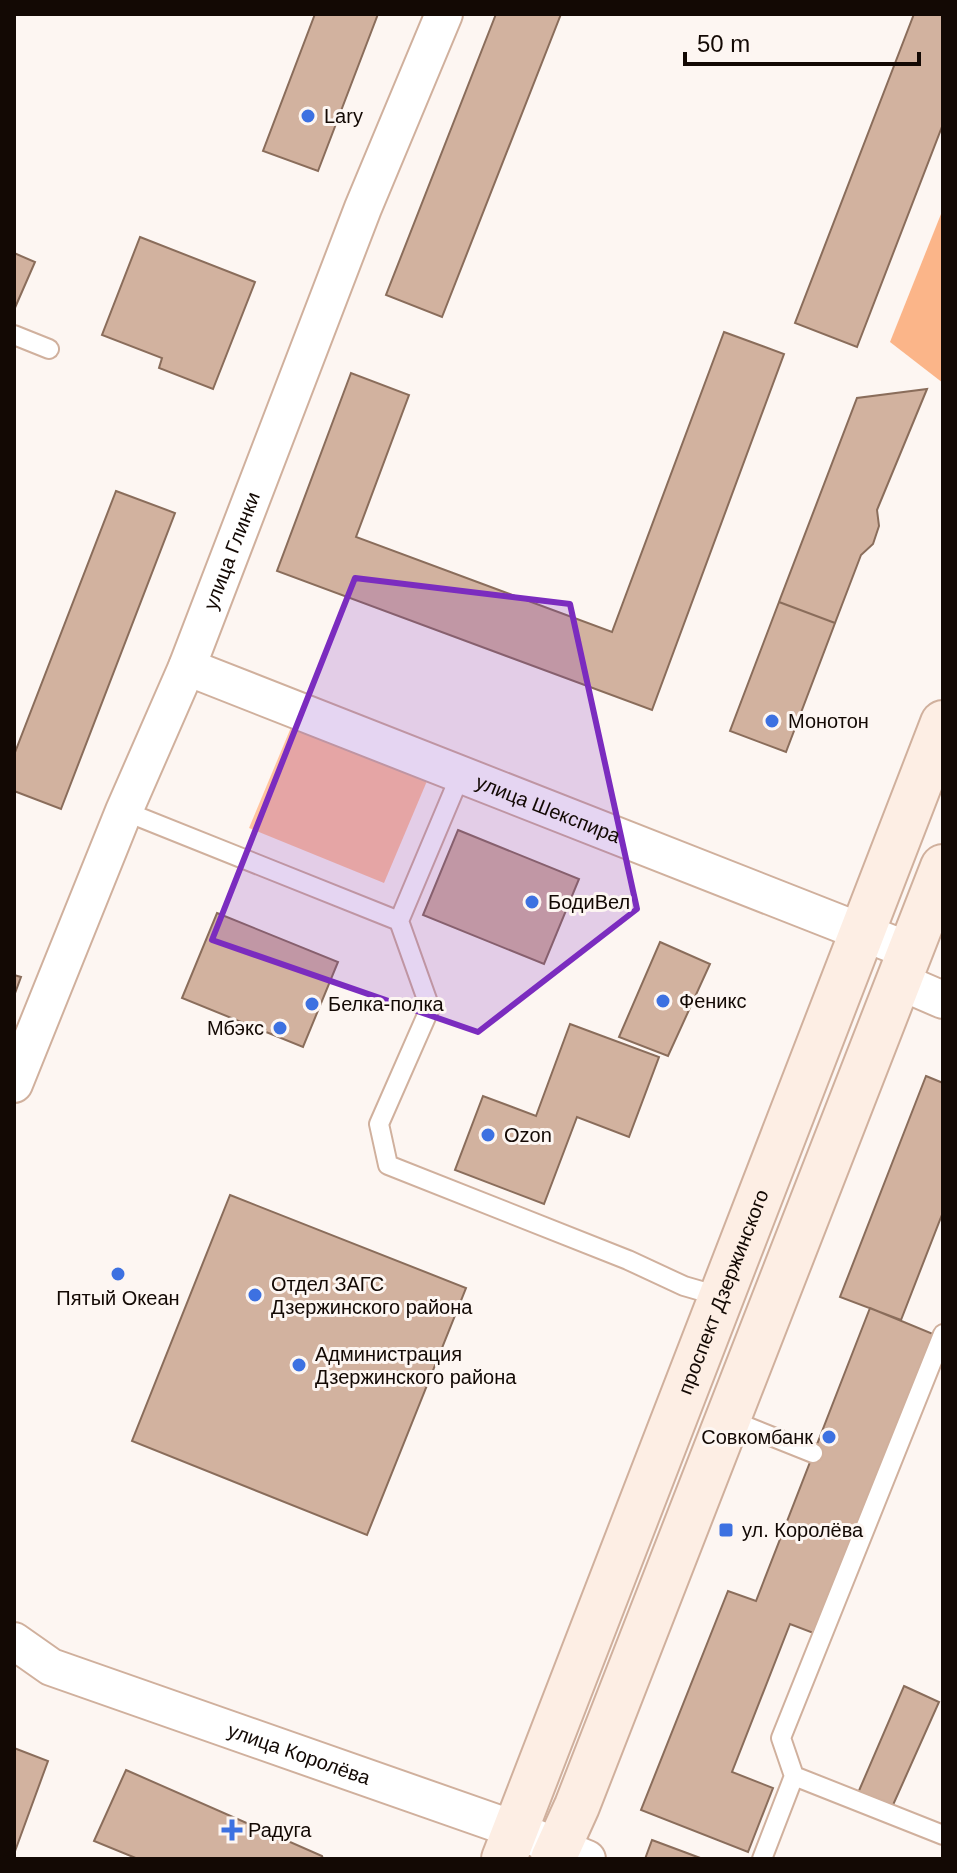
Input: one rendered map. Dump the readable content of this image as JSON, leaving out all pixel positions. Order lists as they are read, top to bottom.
{
  "streets": {
    "main road": ["проспект Дзержинского"],
    "street": ["улица Глинки", "улица Шекспира", "улица Королёва"]
  },
  "crossings": [
    ["улица Глинки", "улица Шекспира"],
    ["улица Шекспира", "проспект Дзержинского"],
    ["проспект Дзержинского", "улица Королёва"]
  ],
  "places": {
    "other": [
      "Lary",
      "Монотон",
      "БодиВел",
      "Феникс",
      "Белка-полка",
      "Мбэкс",
      "Ozon",
      "Пятый Океан",
      "Отдел ЗАГС Дзержинского района",
      "Администрация Дзержинского района",
      "Совкомбанк"
    ],
    "transit": ["ул. Королёва"],
    "health": ["Радуга"]
  },
  "scale_bar": "50 m"
}
